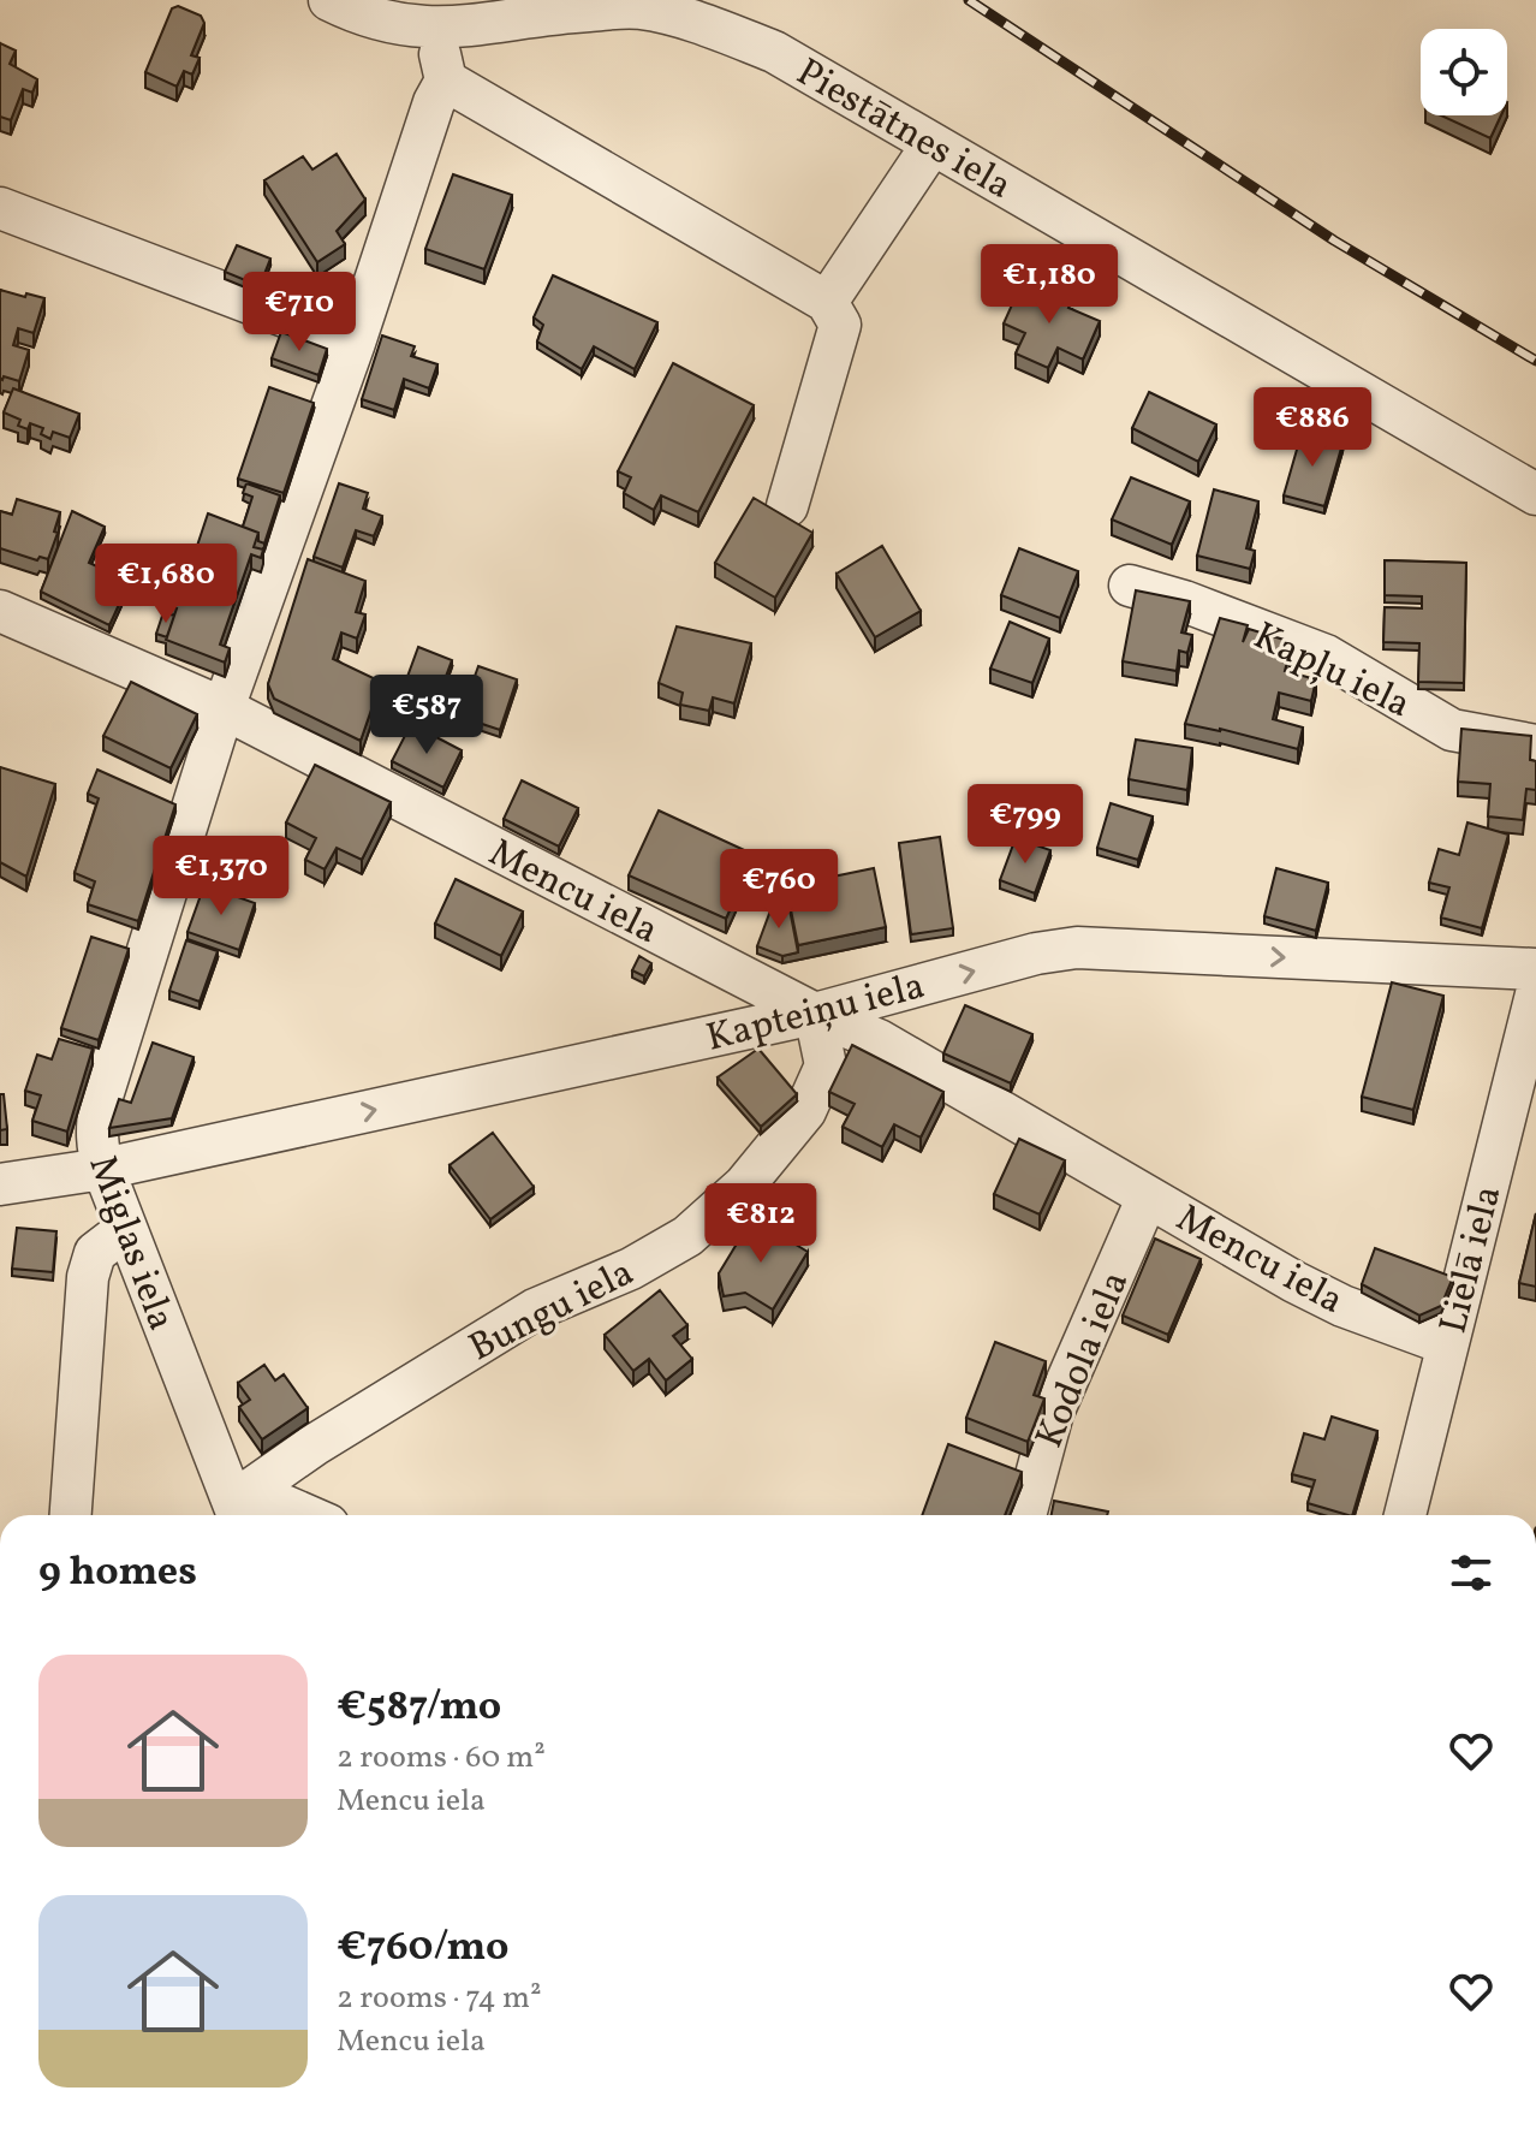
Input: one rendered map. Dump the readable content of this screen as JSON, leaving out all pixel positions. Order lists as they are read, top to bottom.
{
  "streets": {
    "street": [
      "Piestātnes iela",
      "Kapļu iela",
      "Mencu iela",
      "Kapteiņu iela",
      "Miglas iela",
      "Lielā iela",
      "Bungu iela",
      "Kodola iela"
    ]
  },
  "crossings": [
    ["Mencu iela", "Kapteiņu iela"],
    ["Mencu iela", "Miglas iela"],
    ["Mencu iela", "Lielā iela"],
    ["Mencu iela", "Bungu iela"],
    ["Mencu iela", "Kodola iela"],
    ["Kapteiņu iela", "Miglas iela"],
    ["Kapteiņu iela", "Bungu iela"],
    ["Miglas iela", "Bungu iela"]
  ],
  "one_way": ["Kapteiņu iela"],
  "page": {
    "price": [
      "€1,180",
      "€710",
      "€886",
      "€1,680",
      "€587",
      "€799",
      "€1,370",
      "€760",
      "€812"
    ],
    "heading": "9 homes",
    "list": [
      {
        "name": "€587/mo",
        "note": "2 rooms · 60 m² · Mencu iela"
      },
      {
        "name": "€760/mo",
        "note": "2 rooms · 74 m² · Mencu iela"
      }
    ]
  }
}
